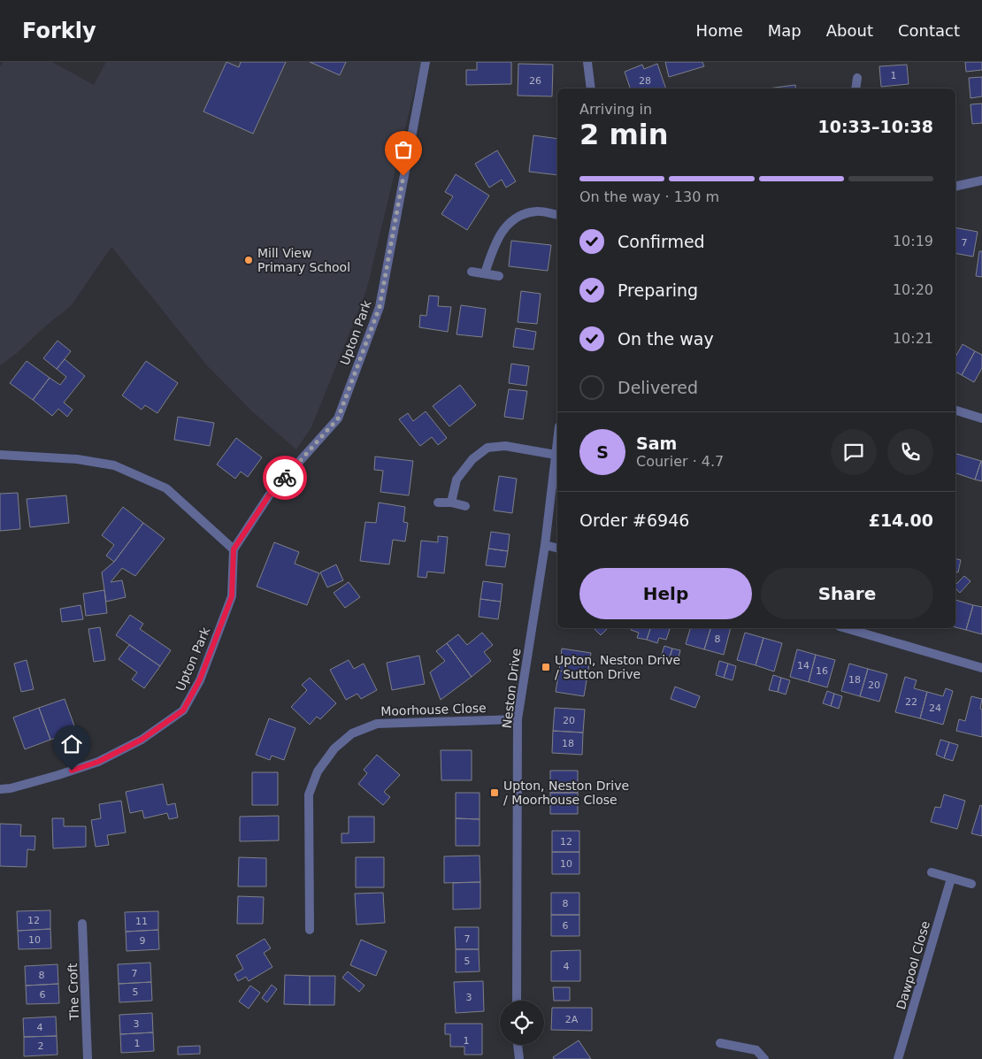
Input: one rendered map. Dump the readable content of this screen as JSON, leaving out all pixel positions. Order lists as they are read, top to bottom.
{
  "streets": {
    "street": [
      "Upton Park",
      "Neston Drive",
      "Moorhouse Close",
      "Dawpool Close",
      "The Croft"
    ]
  },
  "crossings": [
    ["Neston Drive", "Moorhouse Close"]
  ],
  "places": {
    "other": ["Mill View Primary School"],
    "transit": ["Upton, Neston Drive / Sutton Drive", "Upton, Neston Drive / Moorhouse Close"]
  },
  "house_numbers": [
    "1",
    "26",
    "28",
    "7",
    "8",
    "14",
    "16",
    "18",
    "20",
    "22",
    "24",
    "20",
    "18",
    "12",
    "10",
    "8",
    "12",
    "11",
    "6",
    "7",
    "10",
    "9",
    "5",
    "4",
    "7",
    "8",
    "5",
    "6",
    "3",
    "2A",
    "3",
    "4",
    "1",
    "1",
    "2"
  ],
  "page": {
    "header": "Forkly",
    "nav": [
      "Home",
      "Map",
      "About",
      "Contact"
    ],
    "heading": ["2 min", "Arriving in", "10:33–10:38"],
    "panel": [
      "Sam",
      "Courier · 4.7",
      "Order #6946",
      "£14.00"
    ],
    "bar": "On the way · 130 m",
    "list": [
      ["Confirmed", "10:19"],
      ["Preparing", "10:20"],
      ["On the way", "10:21"],
      "Delivered"
    ],
    "round": "S",
    "buttons": ["Help", "Share"]
  }
}
